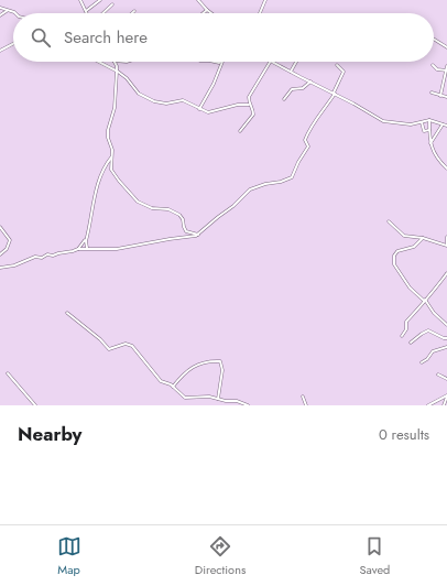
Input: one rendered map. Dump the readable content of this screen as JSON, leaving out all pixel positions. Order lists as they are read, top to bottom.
{
  "page": {
    "search": "Search here",
    "heading": ["Nearby", "0 results"],
    "nav": ["Map", "Directions", "Saved"]
  }
}
